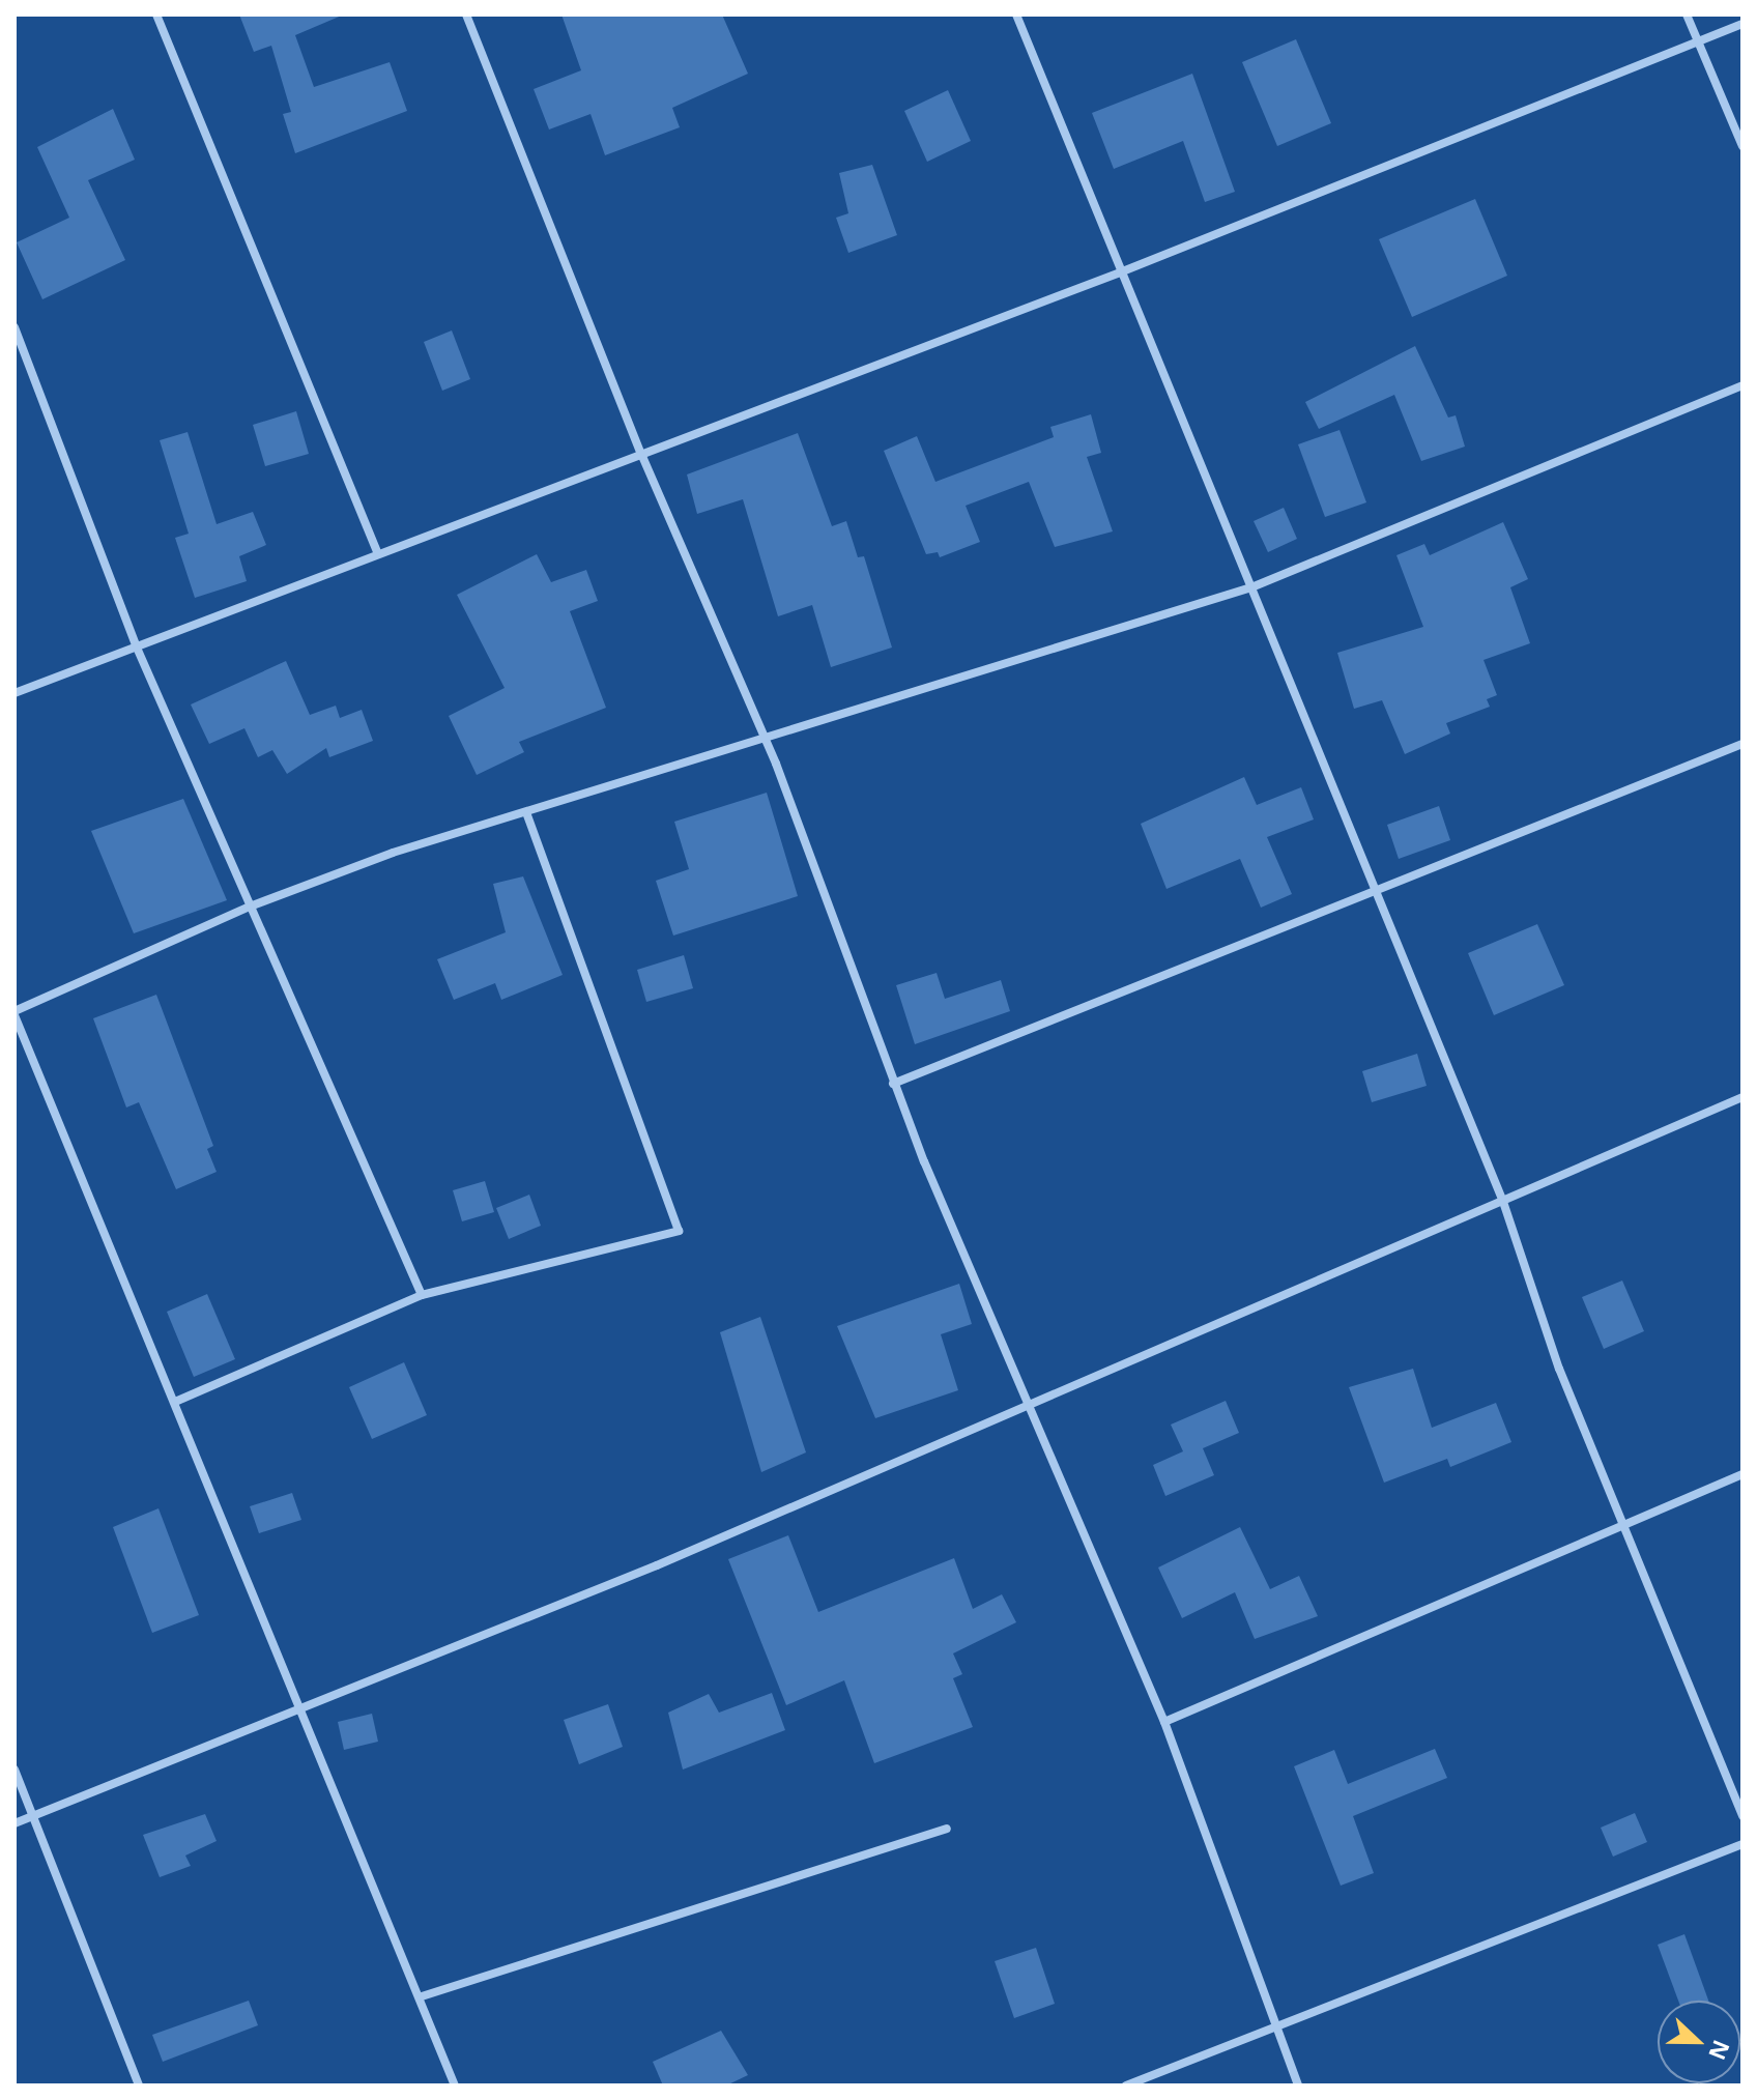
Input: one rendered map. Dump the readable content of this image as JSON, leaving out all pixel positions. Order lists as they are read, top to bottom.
{
  "north": "right"
}
